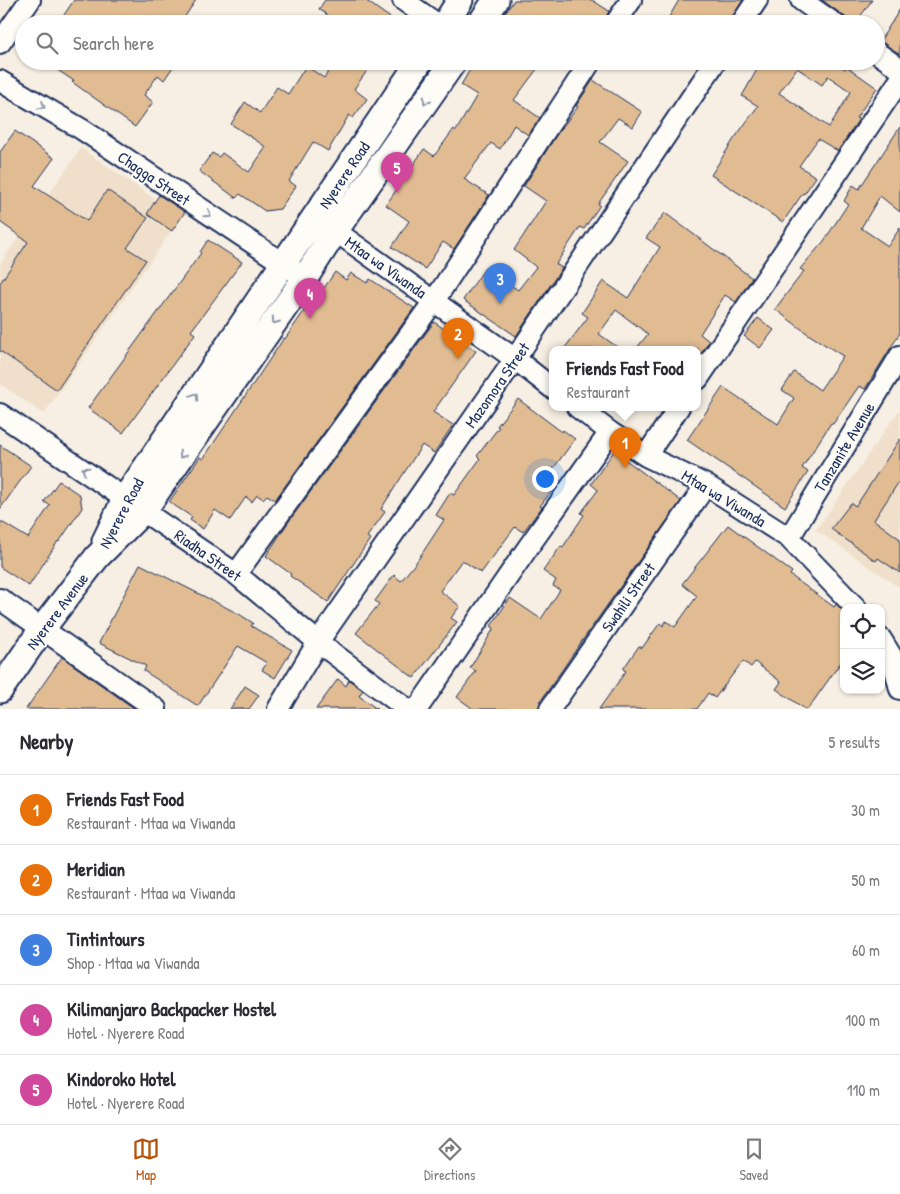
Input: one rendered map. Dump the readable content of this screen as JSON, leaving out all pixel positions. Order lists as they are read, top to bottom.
{
  "streets": {
    "main road": ["Nyerere Road", "Nyerere Avenue"],
    "street": [
      "Chagga Street",
      "Mtaa wa Viwanda",
      "Mazomora Street",
      "Tanzanite Avenue",
      "Riadha Street",
      "Swahili Street"
    ]
  },
  "crossings": [
    ["Nyerere Road", "Chagga Street"],
    ["Nyerere Road", "Mtaa wa Viwanda"],
    ["Nyerere Road", "Riadha Street"],
    ["Nyerere Road", "Nyerere Avenue"],
    ["Mtaa wa Viwanda", "Mazomora Street"],
    ["Mtaa wa Viwanda", "Tanzanite Avenue"],
    ["Mtaa wa Viwanda", "Swahili Street"],
    ["Mazomora Street", "Riadha Street"]
  ],
  "one_way": ["Chagga Street"],
  "page": {
    "search": "Search here",
    "pins": [
      "5",
      "3",
      "4",
      "2",
      "1"
    ],
    "popup": ["Friends Fast Food", "Restaurant"],
    "heading": ["Nearby", "5 results"],
    "list": [
      {
        "mark": "1",
        "name": "Friends Fast Food",
        "note": "Restaurant · Mtaa wa Viwanda",
        "value": "30 m"
      },
      {
        "mark": "2",
        "name": "Meridian",
        "note": "Restaurant · Mtaa wa Viwanda",
        "value": "50 m"
      },
      {
        "mark": "3",
        "name": "Tintintours",
        "note": "Shop · Mtaa wa Viwanda",
        "value": "60 m"
      },
      {
        "mark": "4",
        "name": "Kilimanjaro Backpacker Hostel",
        "note": "Hotel · Nyerere Road",
        "value": "100 m"
      },
      {
        "mark": "5",
        "name": "Kindoroko Hotel",
        "note": "Hotel · Nyerere Road",
        "value": "110 m"
      }
    ],
    "nav": ["Map", "Directions", "Saved"]
  }
}
